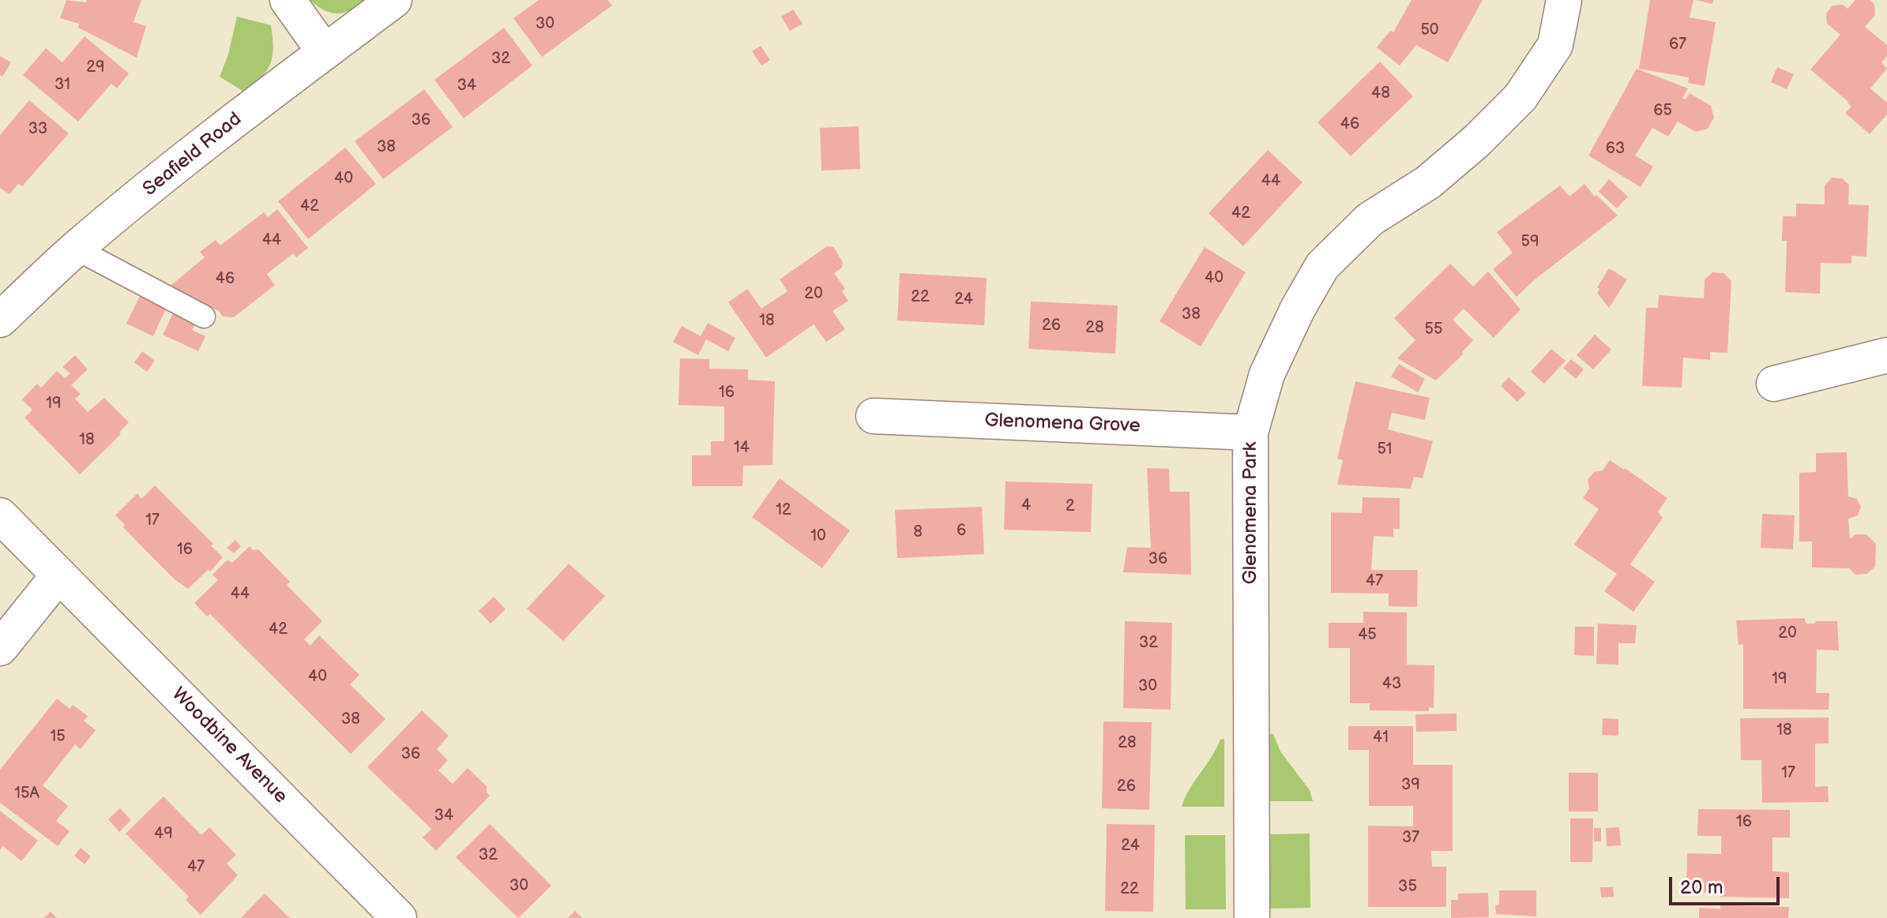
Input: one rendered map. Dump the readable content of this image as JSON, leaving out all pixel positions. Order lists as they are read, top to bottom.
{
  "streets": {
    "street": [
      "Seafield Road",
      "Glenomena Grove",
      "Glenomena Park",
      "Woodbine Avenue"
    ]
  },
  "crossings": [
    ["Glenomena Grove", "Glenomena Park"]
  ],
  "house_numbers": [
    "30",
    "50",
    "67",
    "32",
    "29",
    "31",
    "34",
    "48",
    "65",
    "36",
    "46",
    "33",
    "38",
    "63",
    "40",
    "44",
    "42",
    "42",
    "44",
    "59",
    "40",
    "46",
    "20",
    "22",
    "24",
    "38",
    "18",
    "26",
    "28",
    "55",
    "16",
    "19",
    "18",
    "14",
    "51",
    "4",
    "2",
    "12",
    "17",
    "6",
    "8",
    "10",
    "16",
    "36",
    "47",
    "44",
    "42",
    "20",
    "45",
    "32",
    "40",
    "19",
    "43",
    "30",
    "38",
    "18",
    "15",
    "41",
    "28",
    "36",
    "17",
    "39",
    "26",
    "15A",
    "34",
    "16",
    "49",
    "37",
    "24",
    "32",
    "47",
    "30",
    "35",
    "22"
  ],
  "scale_bar": "20 m"
}
